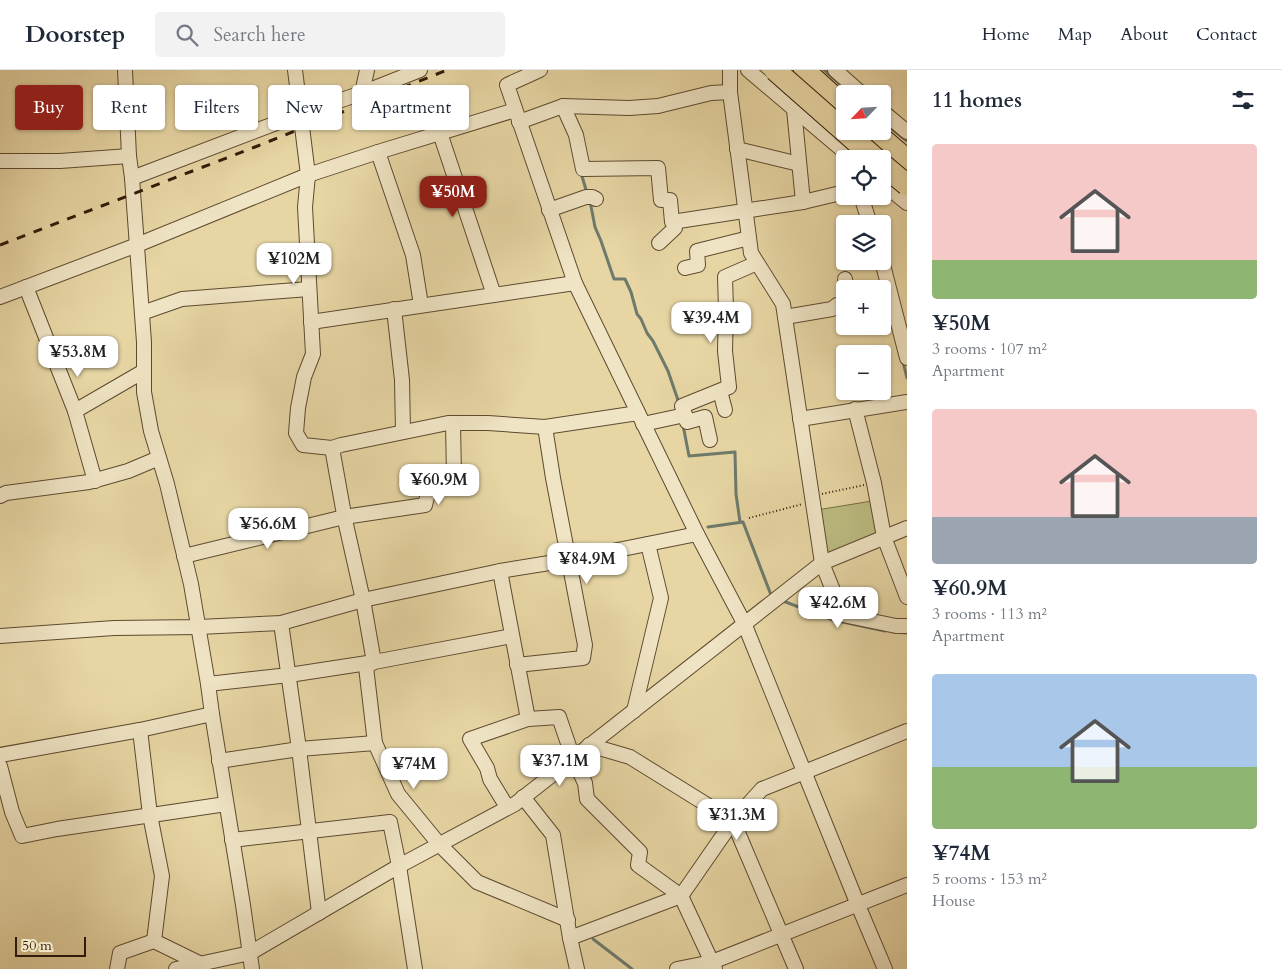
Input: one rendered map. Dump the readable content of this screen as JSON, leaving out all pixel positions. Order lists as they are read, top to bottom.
{
  "scale_bar": "50 m",
  "north": "bottom left",
  "page": {
    "header": "Doorstep",
    "search": "Search here",
    "nav": [
      "Home",
      "Map",
      "About",
      "Contact"
    ],
    "heading": "11 homes",
    "map_buttons": ["+", "−"],
    "chip": [
      "Buy",
      "Rent",
      "Filters",
      "New",
      "Apartment"
    ],
    "list": [
      {
        "name": "¥50M",
        "note": "3 rooms · 107 m² · Apartment"
      },
      {
        "name": "¥60.9M",
        "note": "3 rooms · 113 m² · Apartment"
      },
      {
        "name": "¥74M",
        "note": "5 rooms · 153 m² · House"
      }
    ],
    "price": [
      "¥50M",
      "¥102M",
      "¥39.4M",
      "¥53.8M",
      "¥60.9M",
      "¥56.6M",
      "¥84.9M",
      "¥42.6M",
      "¥37.1M",
      "¥74M",
      "¥31.3M"
    ],
    "scale": "50 m"
  }
}
